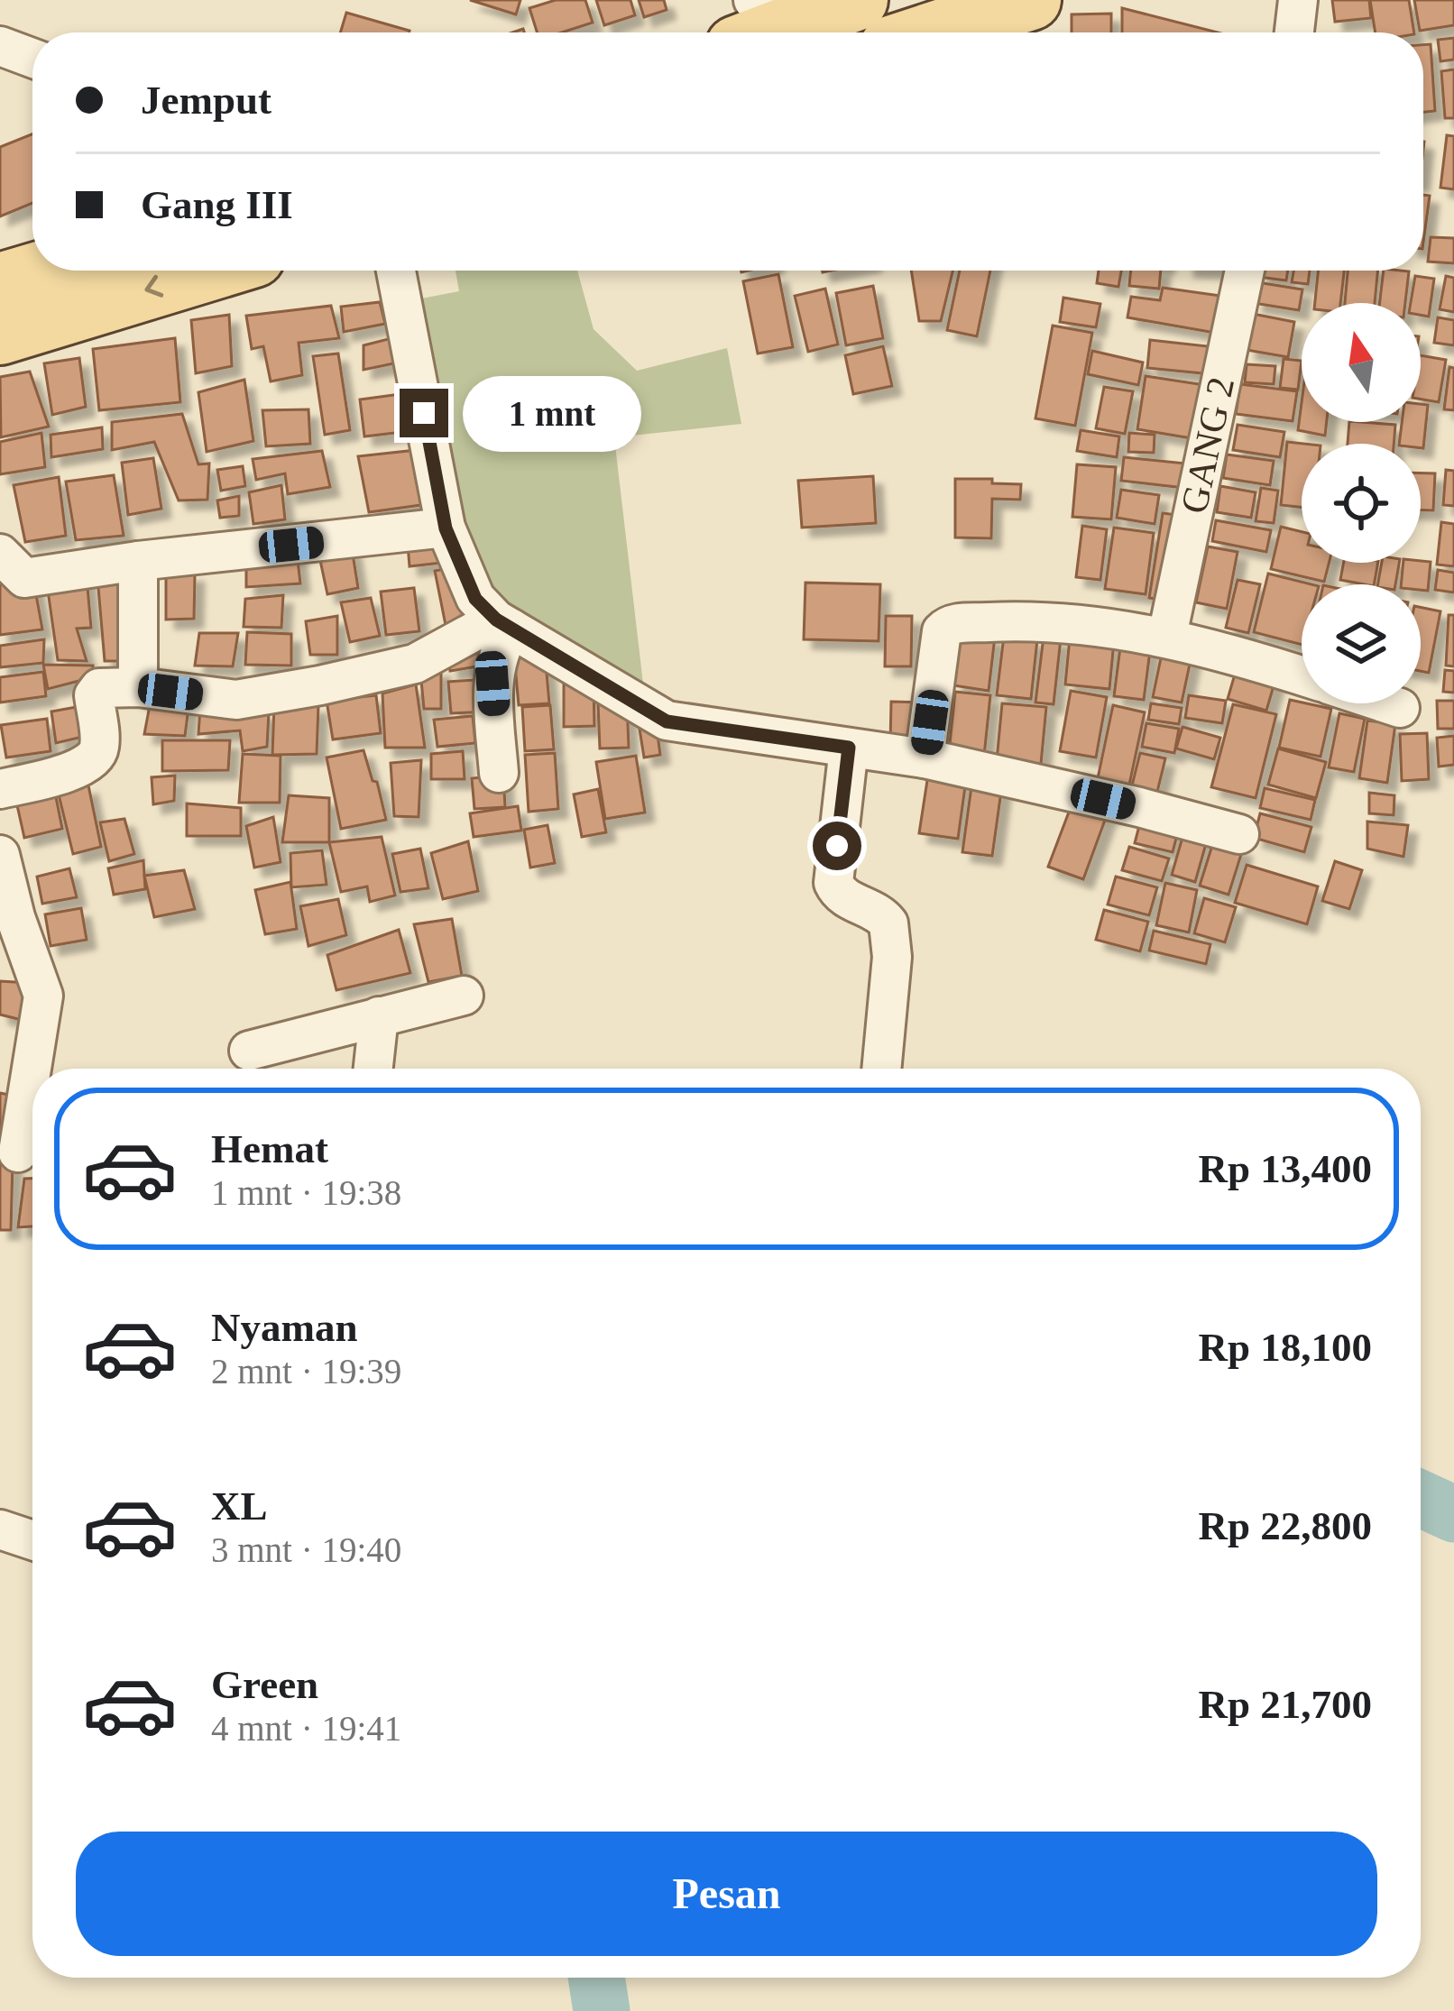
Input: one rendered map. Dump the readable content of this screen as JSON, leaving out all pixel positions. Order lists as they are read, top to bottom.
{
  "streets": {
    "street": ["GANG 2"]
  },
  "north": "top",
  "page": {
    "banner": ["Jemput", "Gang III"],
    "bubble": "1 mnt",
    "list": [
      {
        "name": "Hemat",
        "note": "1 mnt · 19:38",
        "value": "Rp 13,400"
      },
      {
        "name": "Nyaman",
        "note": "2 mnt · 19:39",
        "value": "Rp 18,100"
      },
      {
        "name": "XL",
        "note": "3 mnt · 19:40",
        "value": "Rp 22,800"
      },
      {
        "name": "Green",
        "note": "4 mnt · 19:41",
        "value": "Rp 21,700"
      }
    ],
    "buttons": "Pesan"
  }
}
